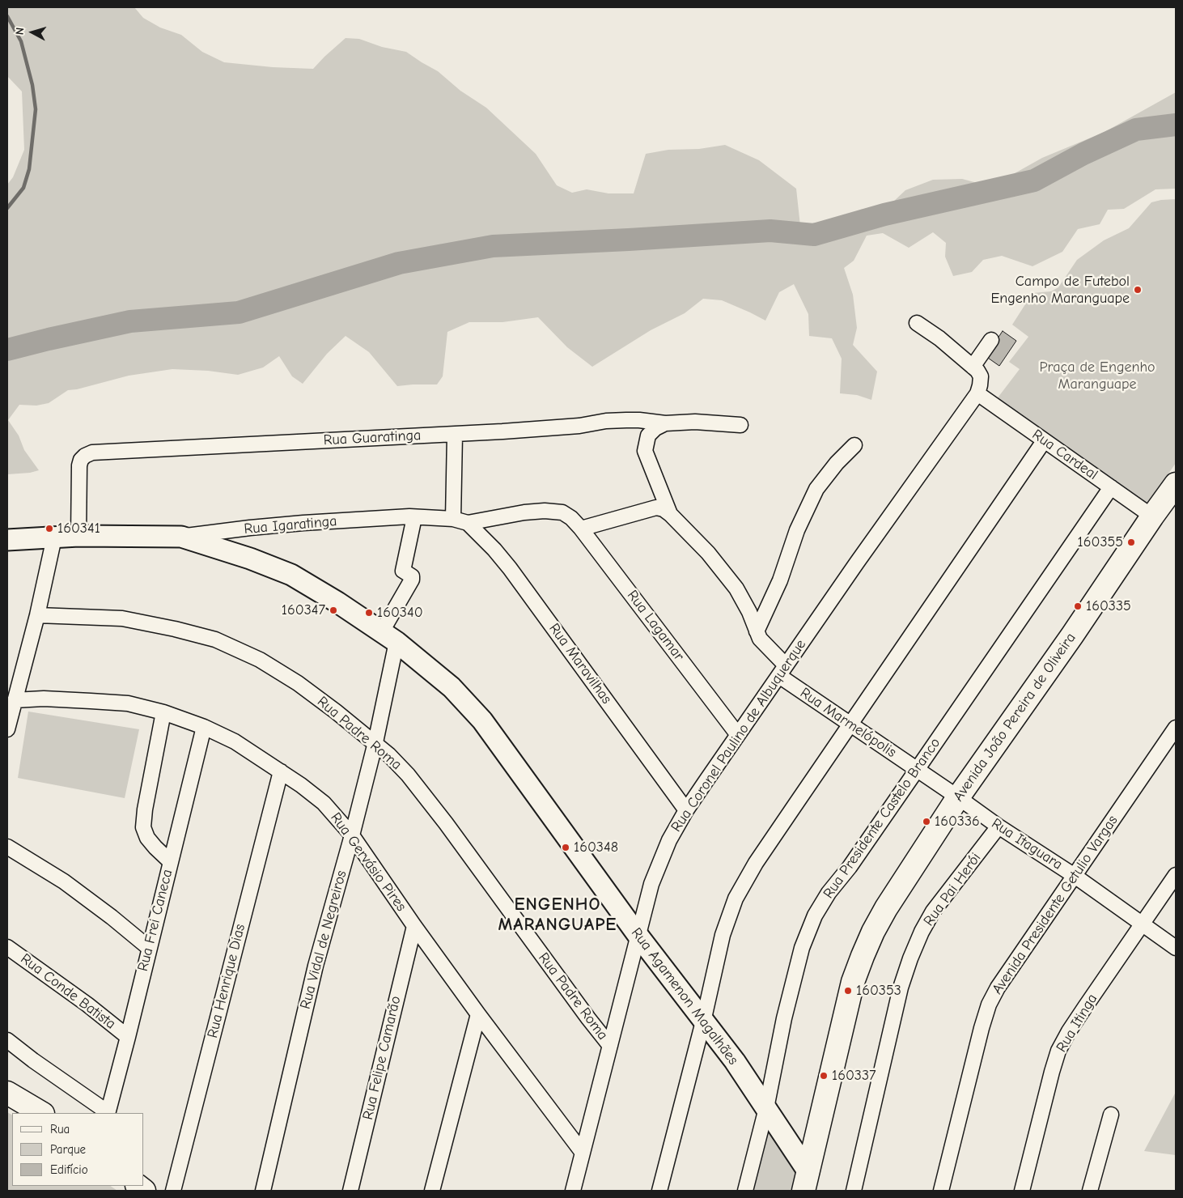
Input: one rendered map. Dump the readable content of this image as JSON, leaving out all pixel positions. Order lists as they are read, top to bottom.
{
  "streets": {
    "main road": ["Avenida João Pereira de Oliveira"],
    "street": [
      "Rua Guaratinga",
      "Rua Cardeal",
      "Rua Igaratinga",
      "Rua Lagamar",
      "Rua Maravilhas",
      "Rua Marmelópolis",
      "Rua Padre Roma",
      "Rua Coronel Paulino de Albuquerque",
      "Rua Presidente Castelo Branco",
      "Rua Itaguara",
      "Rua Gervásio Pires",
      "Rua Pai Herói",
      "Avenida Presidente Getulio Vargas",
      "Rua Frei Caneca",
      "Rua Vidal de Negreiros",
      "Rua Henrique Dias",
      "Rua Conde Batista",
      "Rua Agamenon Magalhães",
      "Rua Itinga",
      "Rua Felipe Camarão"
    ]
  },
  "crossings": [
    ["Rua Guaratinga", "Rua Igaratinga"],
    ["Rua Cardeal", "Avenida João Pereira de Oliveira"],
    ["Rua Cardeal", "Rua Coronel Paulino de Albuquerque"],
    ["Rua Cardeal", "Rua Presidente Castelo Branco"],
    ["Rua Igaratinga", "Rua Lagamar"],
    ["Rua Igaratinga", "Rua Maravilhas"],
    ["Rua Igaratinga", "Rua Vidal de Negreiros"],
    ["Rua Igaratinga", "Rua Agamenon Magalhães"],
    ["Rua Lagamar", "Rua Coronel Paulino de Albuquerque"],
    ["Rua Maravilhas", "Rua Coronel Paulino de Albuquerque"],
    ["Avenida João Pereira de Oliveira", "Rua Marmelópolis"],
    ["Avenida João Pereira de Oliveira", "Rua Itaguara"],
    ["Avenida João Pereira de Oliveira", "Rua Agamenon Magalhães"],
    ["Rua Marmelópolis", "Rua Coronel Paulino de Albuquerque"],
    ["Rua Marmelópolis", "Rua Presidente Castelo Branco"],
    ["Rua Marmelópolis", "Rua Itaguara"],
    ["Rua Padre Roma", "Rua Coronel Paulino de Albuquerque"],
    ["Rua Padre Roma", "Rua Vidal de Negreiros"],
    ["Rua Coronel Paulino de Albuquerque", "Rua Gervásio Pires"],
    ["Rua Coronel Paulino de Albuquerque", "Rua Agamenon Magalhães"],
    ["Rua Presidente Castelo Branco", "Rua Agamenon Magalhães"],
    ["Rua Itaguara", "Rua Pai Herói"],
    ["Rua Itaguara", "Avenida Presidente Getulio Vargas"],
    ["Rua Itaguara", "Rua Itinga"],
    ["Rua Gervásio Pires", "Rua Frei Caneca"],
    ["Rua Gervásio Pires", "Rua Vidal de Negreiros"],
    ["Rua Gervásio Pires", "Rua Henrique Dias"],
    ["Rua Gervásio Pires", "Rua Felipe Camarão"],
    ["Rua Frei Caneca", "Rua Conde Batista"],
    ["Rua Vidal de Negreiros", "Rua Agamenon Magalhães"]
  ],
  "districts": ["ENGENHO MARANGUAPE"],
  "parks": ["Praça de Engenho Maranguape"],
  "places": [
    "Campo de Futebol Engenho Maranguape",
    "160341",
    "160355",
    "160335",
    "160347",
    "160340",
    "160336",
    "160348",
    "160353",
    "160337"
  ],
  "legend": ["Rua", "Parque", "Edifício"],
  "north": "left"
}
